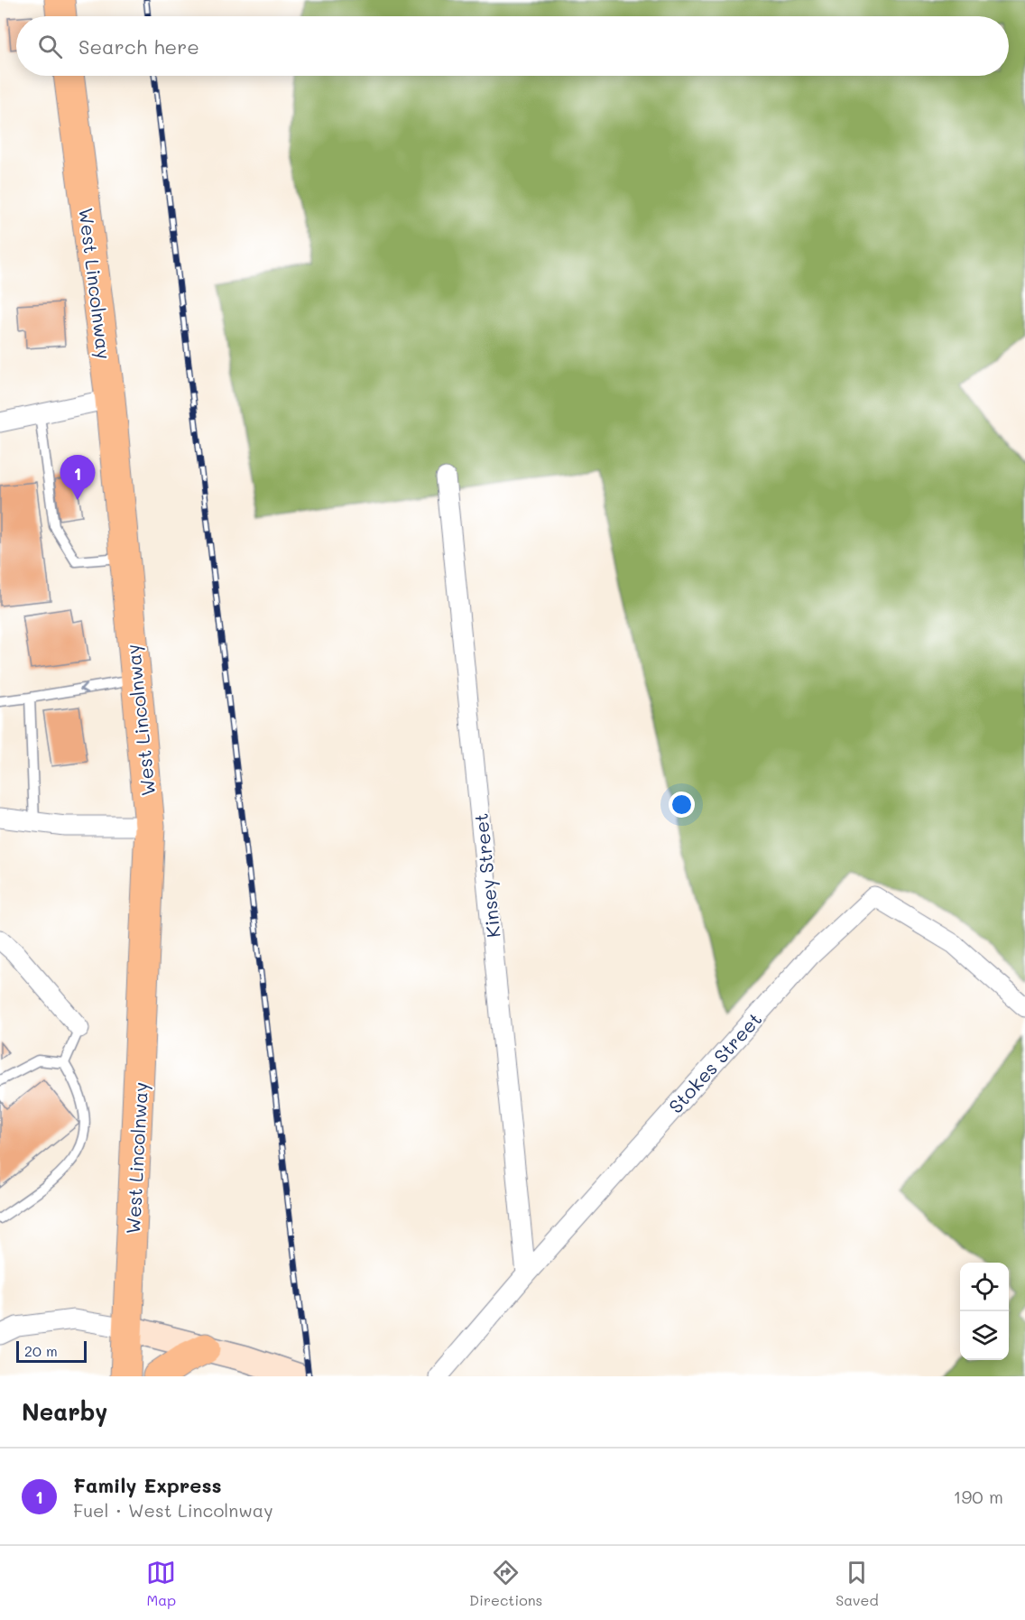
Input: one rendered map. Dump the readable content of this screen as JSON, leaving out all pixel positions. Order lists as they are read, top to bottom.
{
  "streets": {
    "main road": ["West Lincolnway"],
    "street": ["Kinsey Street", "Stokes Street"]
  },
  "crossings": [
    ["Kinsey Street", "Stokes Street"]
  ],
  "scale_bar": "20 m",
  "page": {
    "search": "Search here",
    "pins": "1",
    "scale": "20 m",
    "heading": "Nearby",
    "list": [
      {
        "mark": "1",
        "name": "Family Express",
        "note": "Fuel · West Lincolnway",
        "value": "190 m"
      }
    ],
    "nav": ["Map", "Directions", "Saved"]
  }
}
